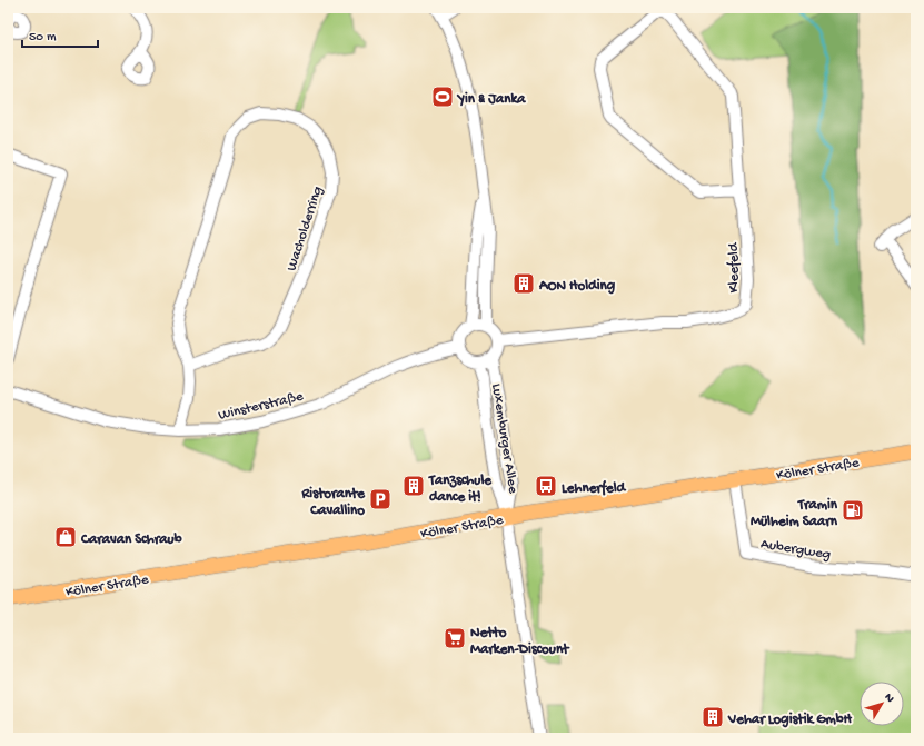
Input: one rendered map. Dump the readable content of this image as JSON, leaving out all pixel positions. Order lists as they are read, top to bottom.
{
  "streets": {
    "main road": ["Kölner Straße"],
    "street": [
      "Wacholderring",
      "Kleefeld",
      "Winsterstraße",
      "Luxemburger Allee",
      "Aubergweg"
    ]
  },
  "crossings": [
    ["Wacholderring", "Winsterstraße"],
    ["Kleefeld", "Winsterstraße"],
    ["Kleefeld", "Luxemburger Allee"],
    ["Winsterstraße", "Luxemburger Allee"],
    ["Luxemburger Allee", "Kölner Straße"],
    ["Kölner Straße", "Aubergweg"]
  ],
  "places": {
    "sports": ["Yin & Janka"],
    "building": ["AON Holding", "Tanzschule dance it!", "Vehar Logistik GmbH"],
    "bus stop": ["Lehnerfeld"],
    "parking": ["Ristorante Cavallino"],
    "fuel station": ["Tramin Mülheim Saarn"],
    "shop": ["Caravan Schraub"],
    "supermarket": ["Netto Marken-Discount"]
  },
  "scale_bar": "50 m",
  "north": "top right"
}
